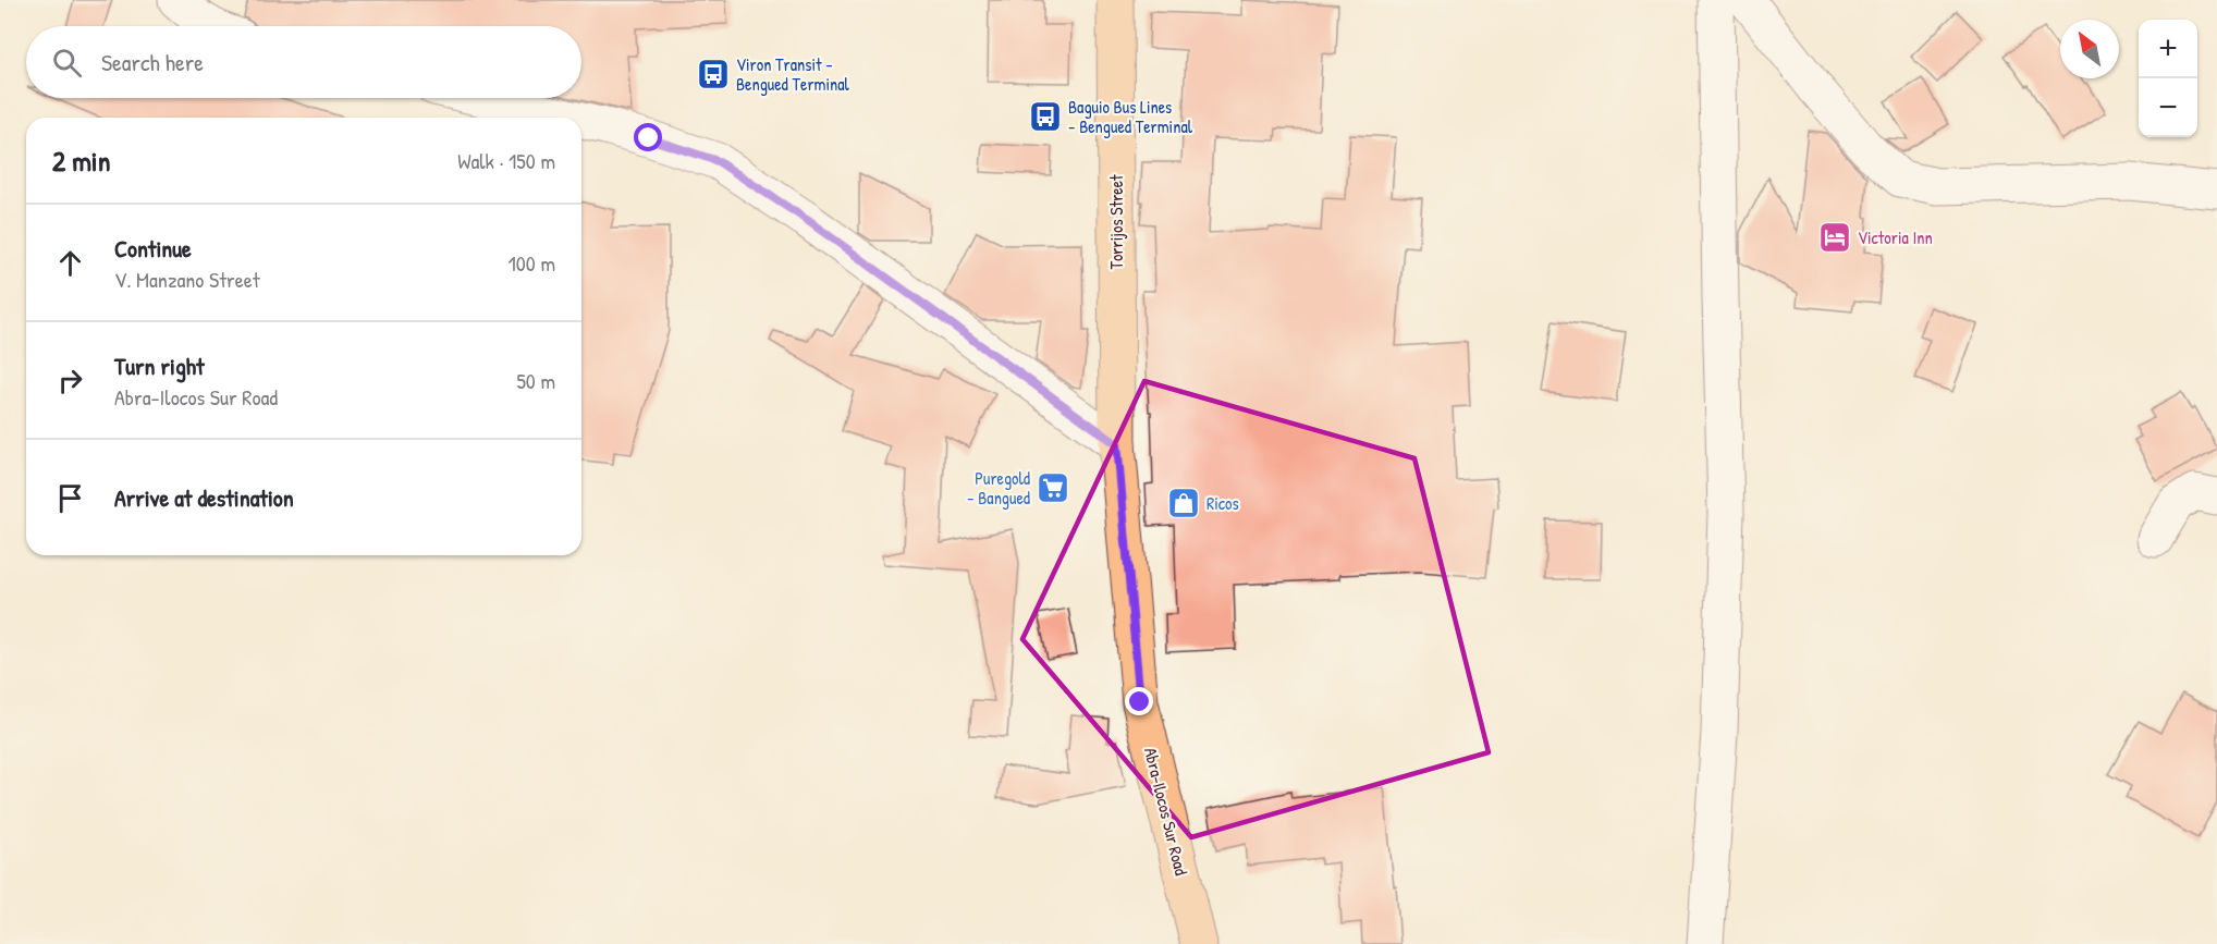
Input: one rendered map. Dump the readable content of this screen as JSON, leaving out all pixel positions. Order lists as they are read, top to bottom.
{
  "streets": {
    "main road": ["Torrijos Street", "Abra-Ilocos Sur Road"]
  },
  "crossings": [
    ["Torrijos Street", "Abra-Ilocos Sur Road"]
  ],
  "places": {
    "bus stop": ["Viron Transit - Bengued Terminal", "Baguio Bus Lines - Bengued Terminal"],
    "hotel": ["Victoria Inn"],
    "supermarket": ["Puregold - Bangued"],
    "shop": ["Ricos"]
  },
  "north": "top left",
  "page": {
    "map_buttons": ["+", "−"],
    "search": "Search here",
    "heading": ["2 min", "Walk · 150 m"],
    "list": [
      ["Continue", "V. Manzano Street", "100 m"],
      ["Turn right", "Abra-Ilocos Sur Road", "50 m"],
      "Arrive at destination"
    ]
  }
}
